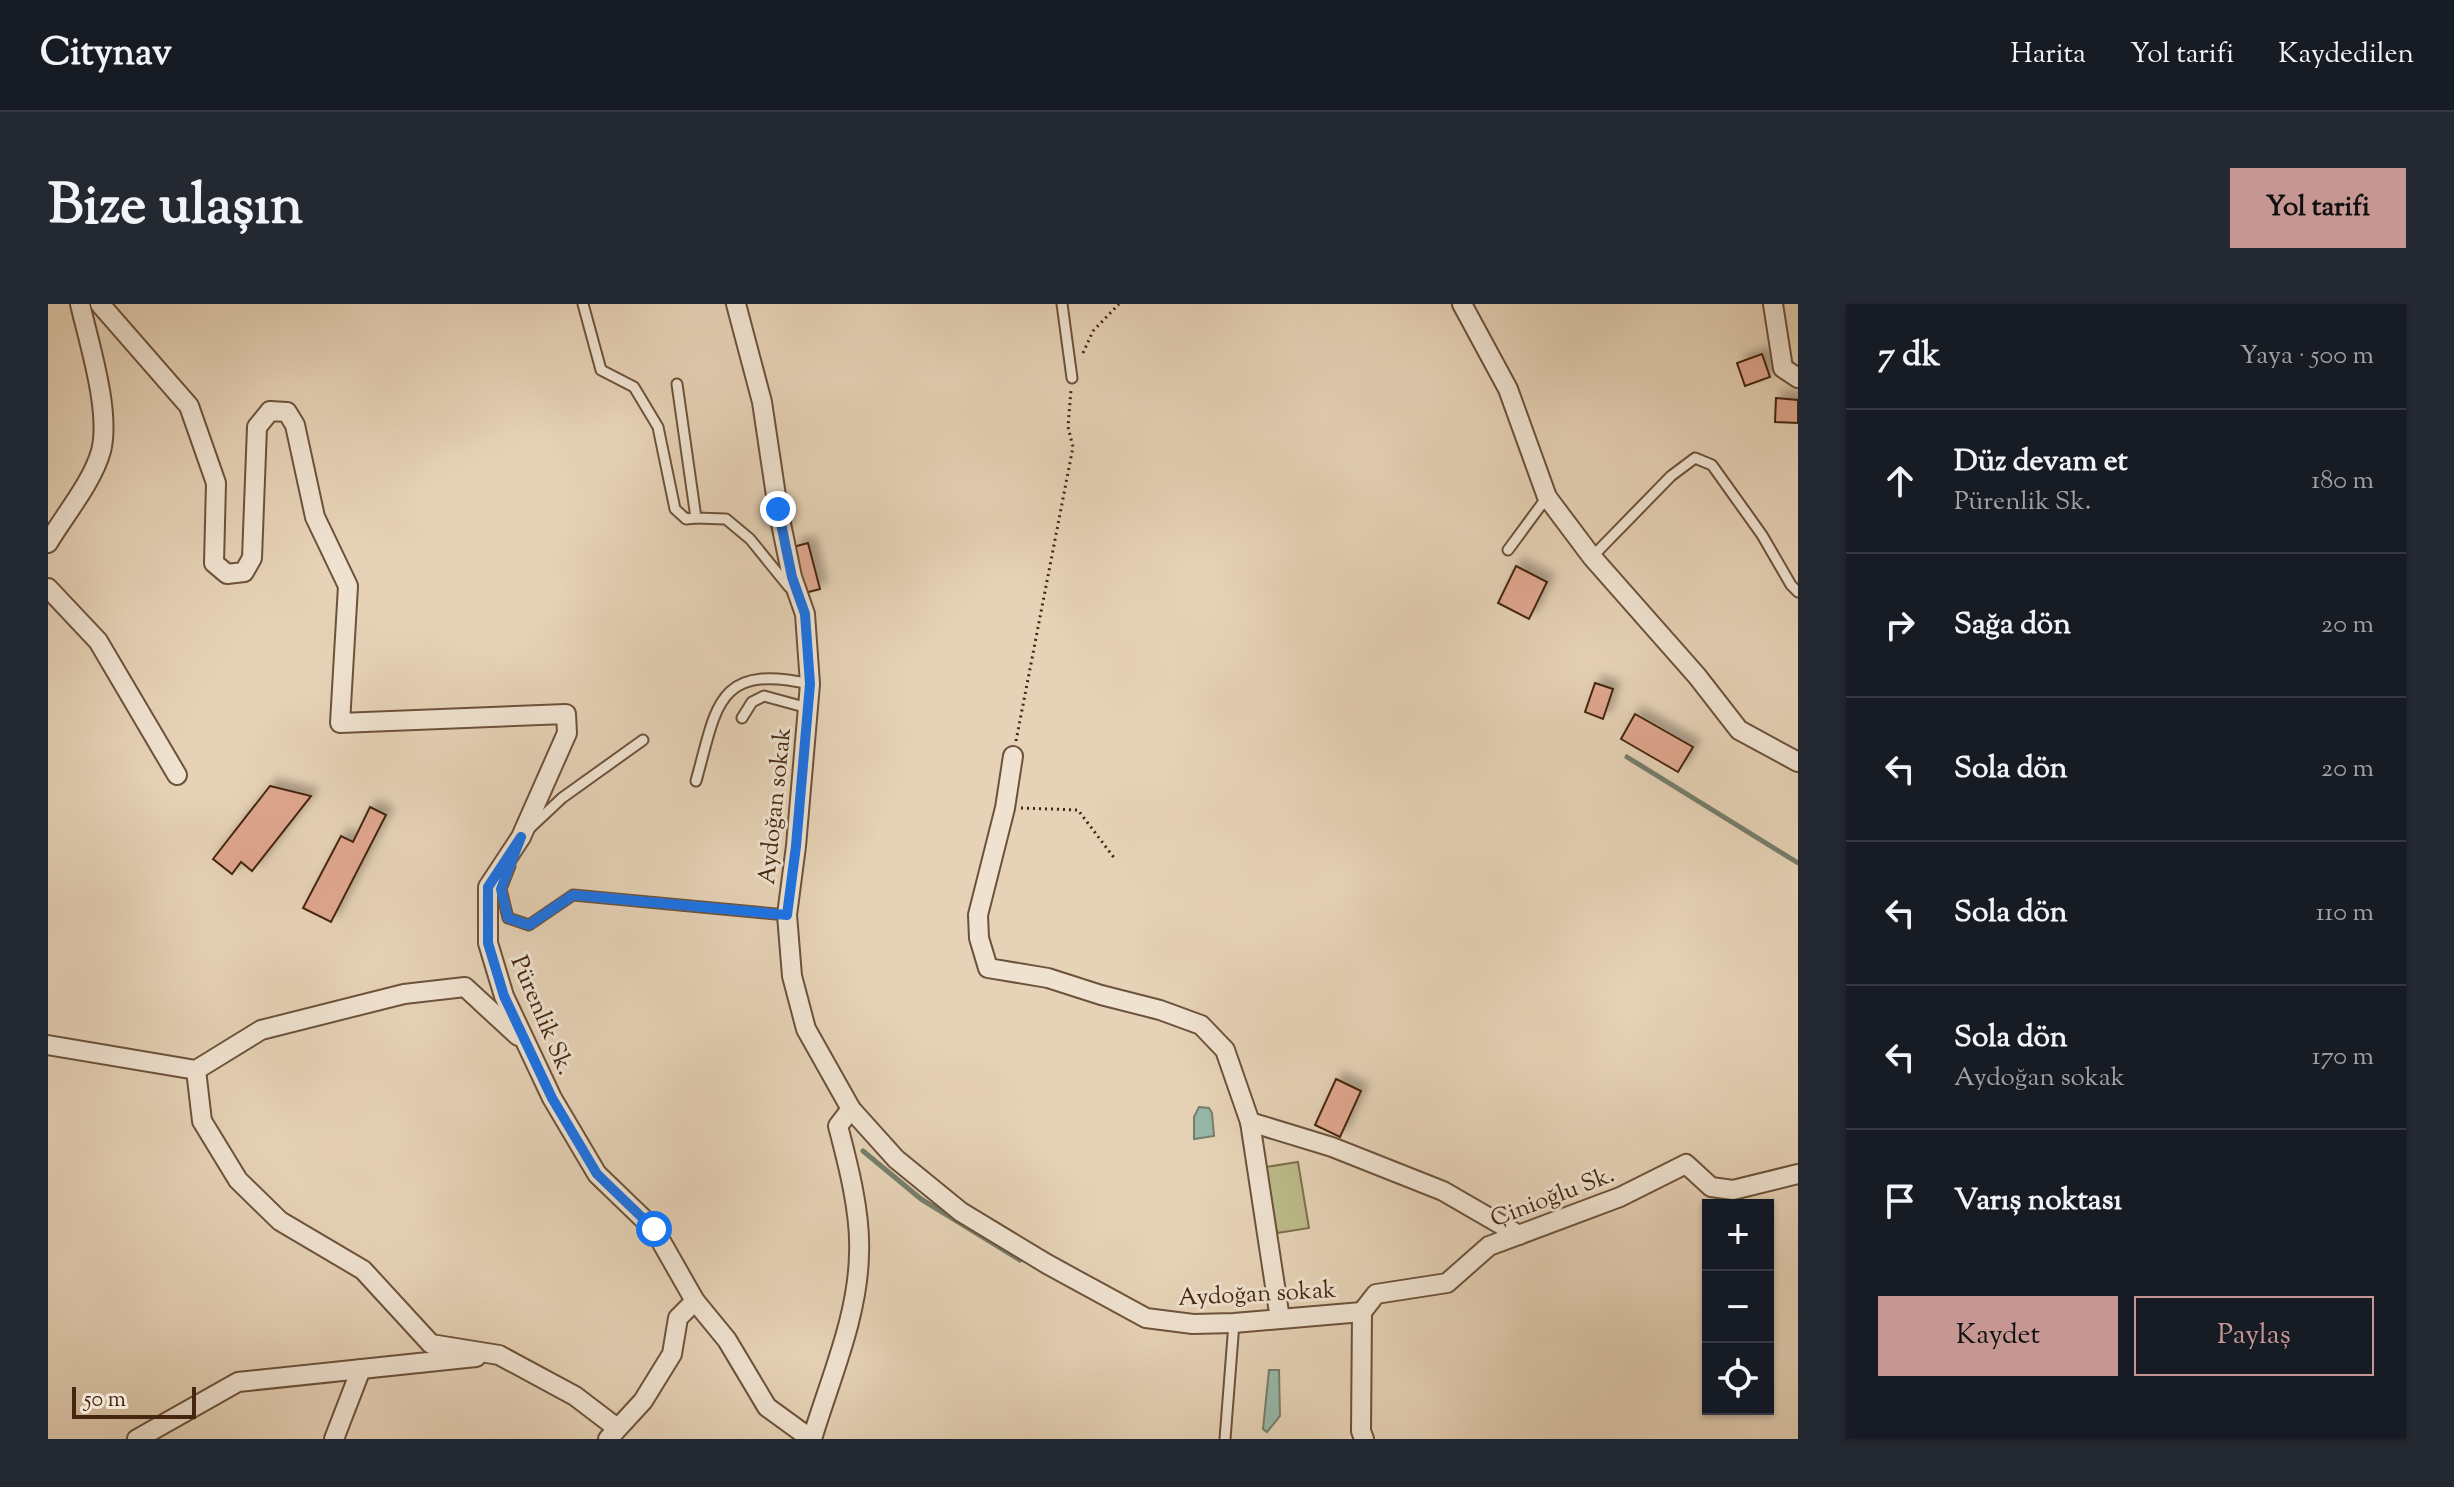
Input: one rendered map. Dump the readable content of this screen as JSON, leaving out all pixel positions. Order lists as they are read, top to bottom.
{
  "streets": {
    "street": ["Aydoğan sokak", "Pürenlik Sk.", "Çinioğlu Sk."]
  },
  "crossings": [
    ["Aydoğan sokak", "Çinioğlu Sk."]
  ],
  "scale_bar": "50 m",
  "page": {
    "header": "Citynav",
    "nav": ["Harita", "Yol tarifi", "Kaydedilen"],
    "title": "Bize ulaşın",
    "buttons": [
      "Yol tarifi",
      ["Kaydet", "Paylaş"]
    ],
    "heading": ["7 dk", "Yaya · 500 m"],
    "list": [
      ["Düz devam et", "Pürenlik Sk.", "180 m"],
      ["Sağa dön", "20 m"],
      ["Sola dön", "20 m"],
      ["Sola dön", "110 m"],
      ["Sola dön", "Aydoğan sokak", "170 m"],
      "Varış noktası"
    ],
    "map_buttons": ["+", "−"],
    "scale": "50 m"
  }
}
